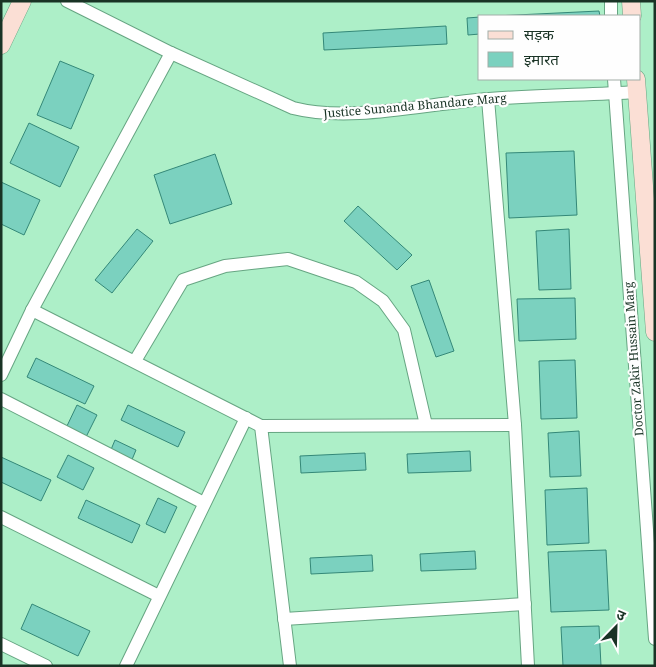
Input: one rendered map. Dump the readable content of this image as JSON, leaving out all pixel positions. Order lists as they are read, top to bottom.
{
  "streets": {
    "main road": ["Doctor Zakir Hussain Marg"],
    "street": ["Justice Sunanda Bhandare Marg"]
  },
  "crossings": [
    ["Justice Sunanda Bhandare Marg", "Doctor Zakir Hussain Marg"]
  ],
  "legend": ["सड़क", "इमारत"],
  "north": "top right"
}
